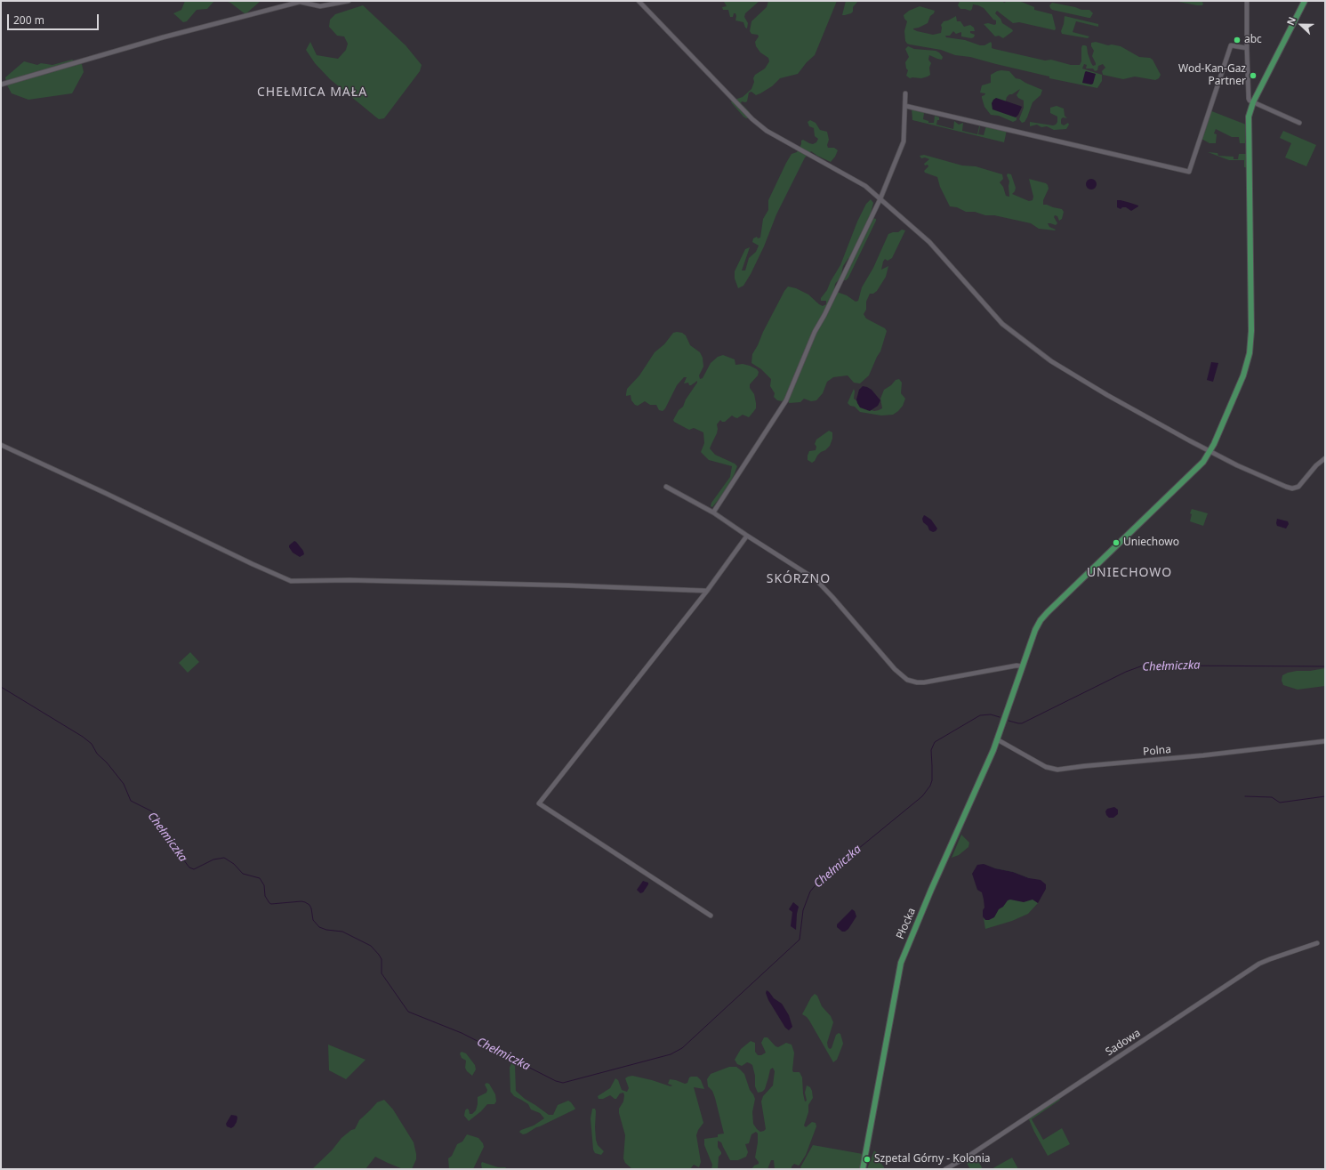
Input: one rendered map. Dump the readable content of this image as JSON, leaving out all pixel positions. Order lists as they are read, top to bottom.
{
  "streets": {
    "main road": ["Płocka"],
    "street": ["Polna", "Sadowa"]
  },
  "crossings": [
    ["Polna", "Płocka"]
  ],
  "districts": ["CHEŁMICA MAŁA", "UNIECHOWO", "SKÓRZNO"],
  "water": ["Chełmiczka"],
  "places": [
    "abc",
    "Wod-Kan-Gaz Partner",
    "Uniechowo",
    "Szpetal Górny - Kolonia"
  ],
  "scale_bar": "200 m",
  "north": "left"
}
